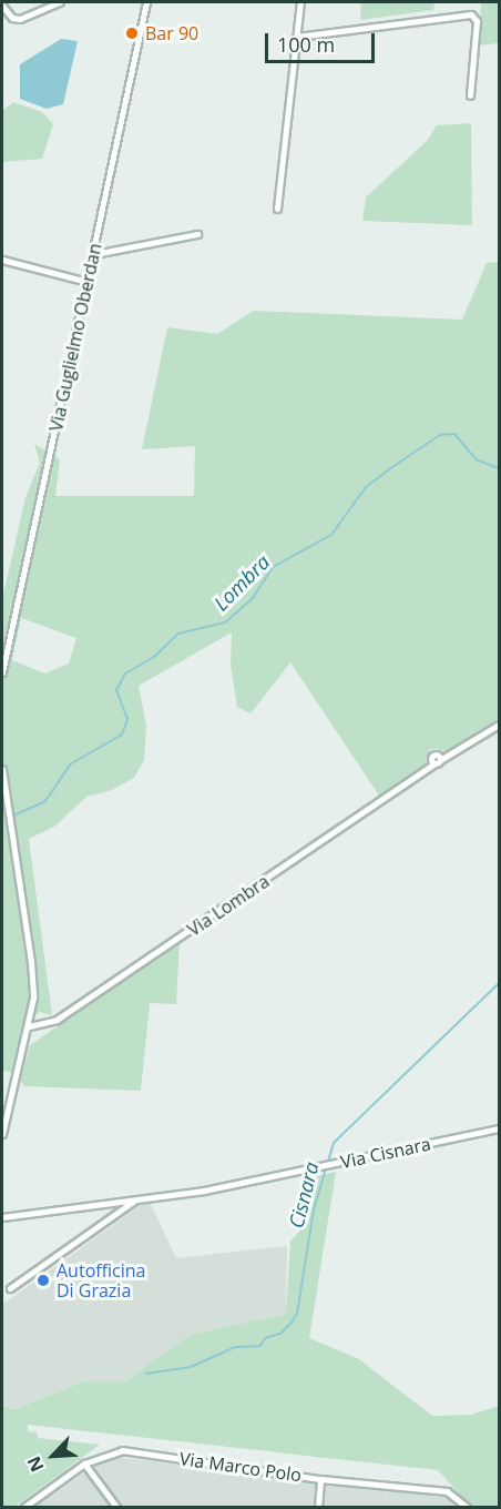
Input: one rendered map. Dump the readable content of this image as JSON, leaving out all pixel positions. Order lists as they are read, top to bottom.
{
  "streets": {
    "street": [
      "Via Guglielmo Oberdan",
      "Via Lombra",
      "Via Cisnara",
      "Via Marco Polo"
    ]
  },
  "water": ["Lombra", "Cisnara"],
  "places": ["Bar 90", "Autofficina Di Grazia"],
  "scale_bar": "100 m",
  "north": "bottom left"
}
